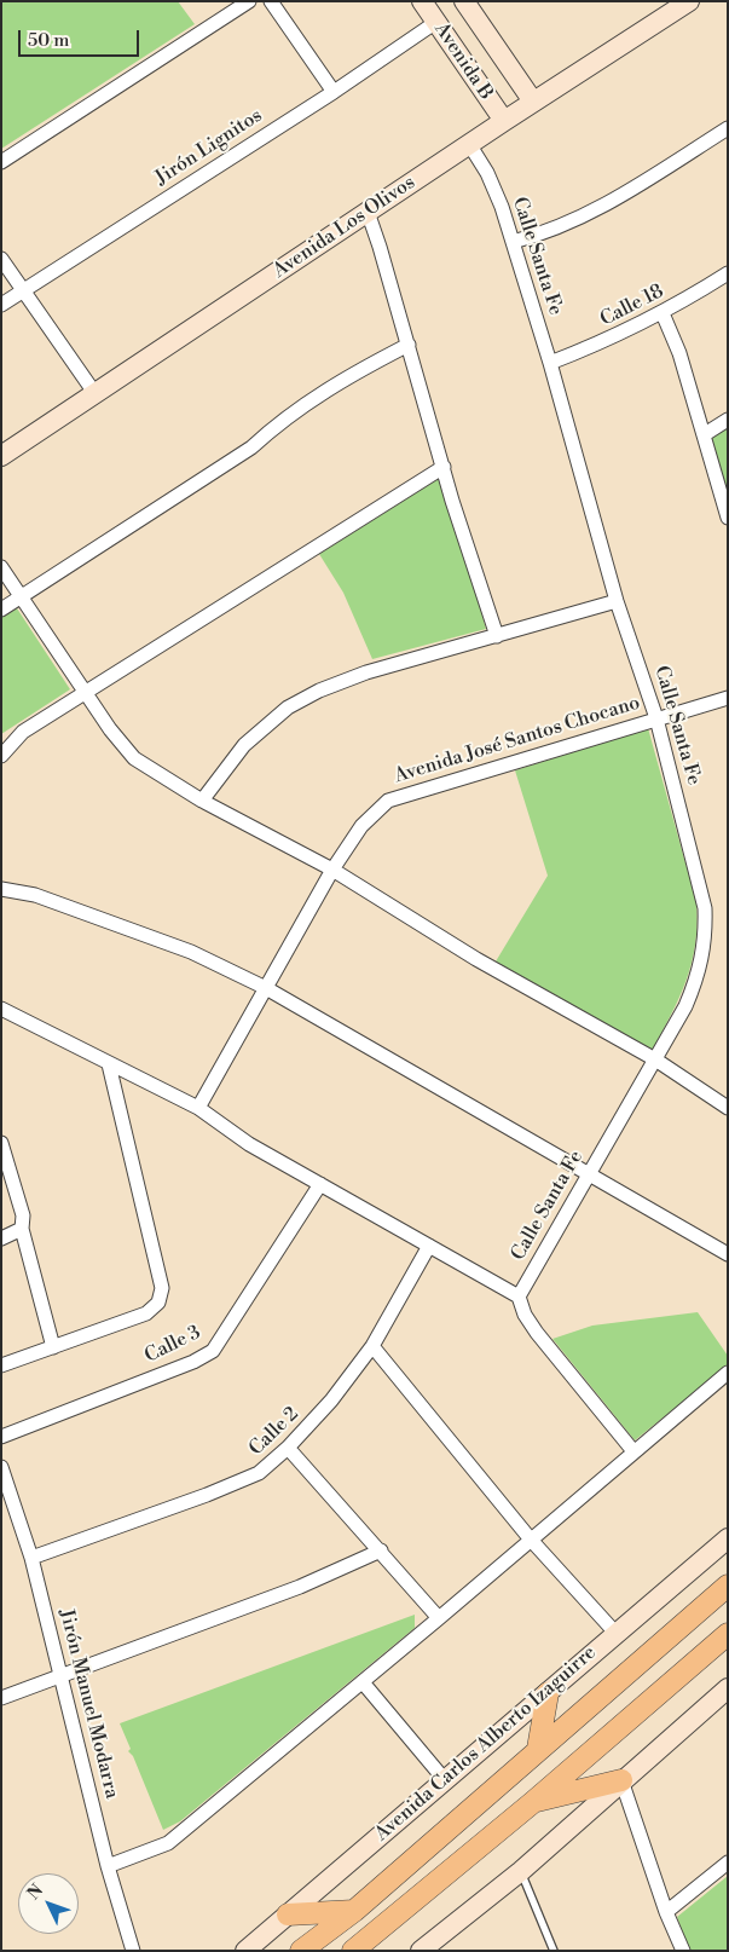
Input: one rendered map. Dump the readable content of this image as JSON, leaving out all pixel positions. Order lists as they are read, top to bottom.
{
  "streets": {
    "main road": ["Avenida Carlos Alberto Izaguirre"],
    "street": [
      "Avenida B",
      "Jirón Lignitos",
      "Avenida Los Olivos",
      "Calle Santa Fe",
      "Calle 18",
      "Avenida José Santos Chocano",
      "Calle 3",
      "Calle 2",
      "Jirón Manuel Modarra"
    ]
  },
  "crossings": [
    ["Avenida B", "Jirón Lignitos"],
    ["Avenida B", "Avenida Los Olivos"],
    ["Avenida Los Olivos", "Calle Santa Fe"],
    ["Calle Santa Fe", "Calle 18"],
    ["Calle Santa Fe", "Avenida José Santos Chocano"],
    ["Calle 2", "Jirón Manuel Modarra"]
  ],
  "scale_bar": "50 m",
  "north": "top left"
}
